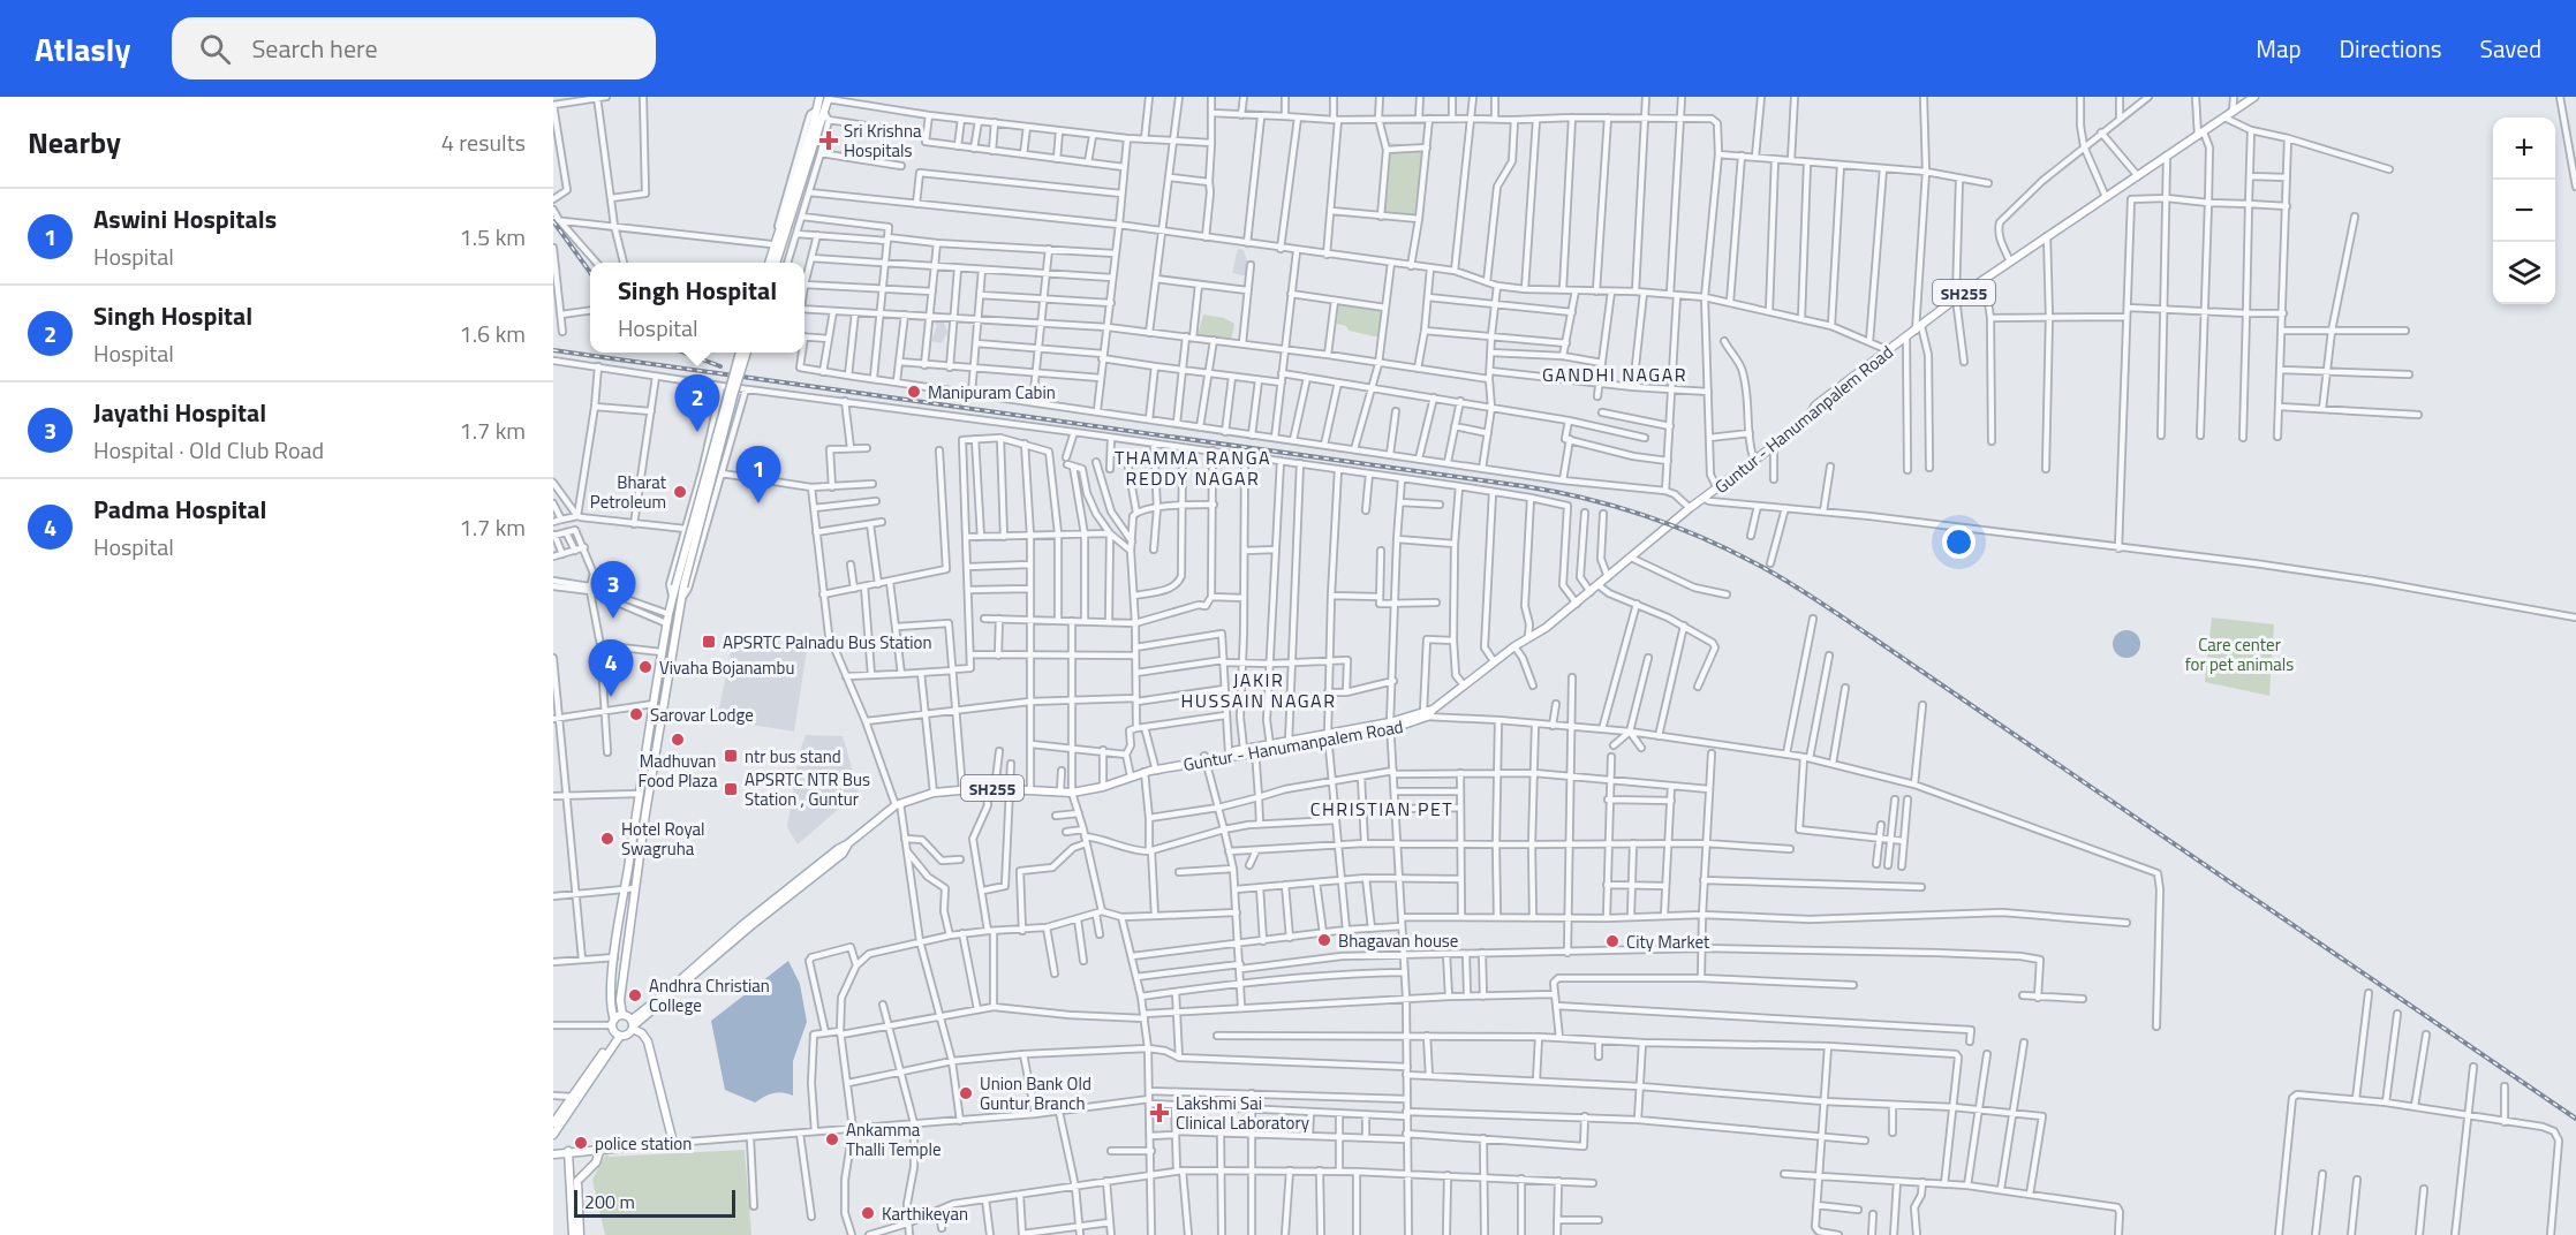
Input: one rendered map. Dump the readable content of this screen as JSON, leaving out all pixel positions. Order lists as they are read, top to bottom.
{
  "streets": {
    "main road": ["SH255", "Guntur - Hanumanpalem Road"]
  },
  "districts": [
    "GANDHI NAGAR",
    "THAMMA RANGA REDDY NAGAR",
    "JAKIR HUSSAIN NAGAR",
    "CHRISTIAN PET"
  ],
  "parks": ["Care center for pet animals"],
  "places": {
    "health": ["Sri Krishna Hospitals", "Lakshmi Sai Clinical Laboratory"],
    "other": [
      "Manipuram Cabin",
      "Bharat Petroleum",
      "Vivaha Bojanambu",
      "Sarovar Lodge",
      "Madhuvan Food Plaza",
      "Hotel Royal Swagruha",
      "Bhagavan house",
      "City Market",
      "Andhra Christian College",
      "Union Bank Old Guntur Branch",
      "Ankamma Thalli Temple",
      "police station",
      "Karthikeyan"
    ],
    "transit": ["APSRTC Palnadu Bus Station", "ntr bus stand", "APSRTC NTR Bus Station , Guntur"]
  },
  "scale_bar": "200 m",
  "page": {
    "header": "Atlasly",
    "search": "Search here",
    "nav": ["Map", "Directions", "Saved"],
    "heading": ["Nearby", "4 results"],
    "map_buttons": ["+", "−"],
    "list": [
      {
        "mark": "1",
        "name": "Aswini Hospitals",
        "note": "Hospital",
        "value": "1.5 km"
      },
      {
        "mark": "2",
        "name": "Singh Hospital",
        "note": "Hospital",
        "value": "1.6 km"
      },
      {
        "mark": "3",
        "name": "Jayathi Hospital",
        "note": "Hospital · Old Club Road",
        "value": "1.7 km"
      },
      {
        "mark": "4",
        "name": "Padma Hospital",
        "note": "Hospital",
        "value": "1.7 km"
      }
    ],
    "popup": ["Singh Hospital", "Hospital"],
    "pins": [
      "2",
      "1",
      "3",
      "4"
    ],
    "scale": "200 m"
  }
}
